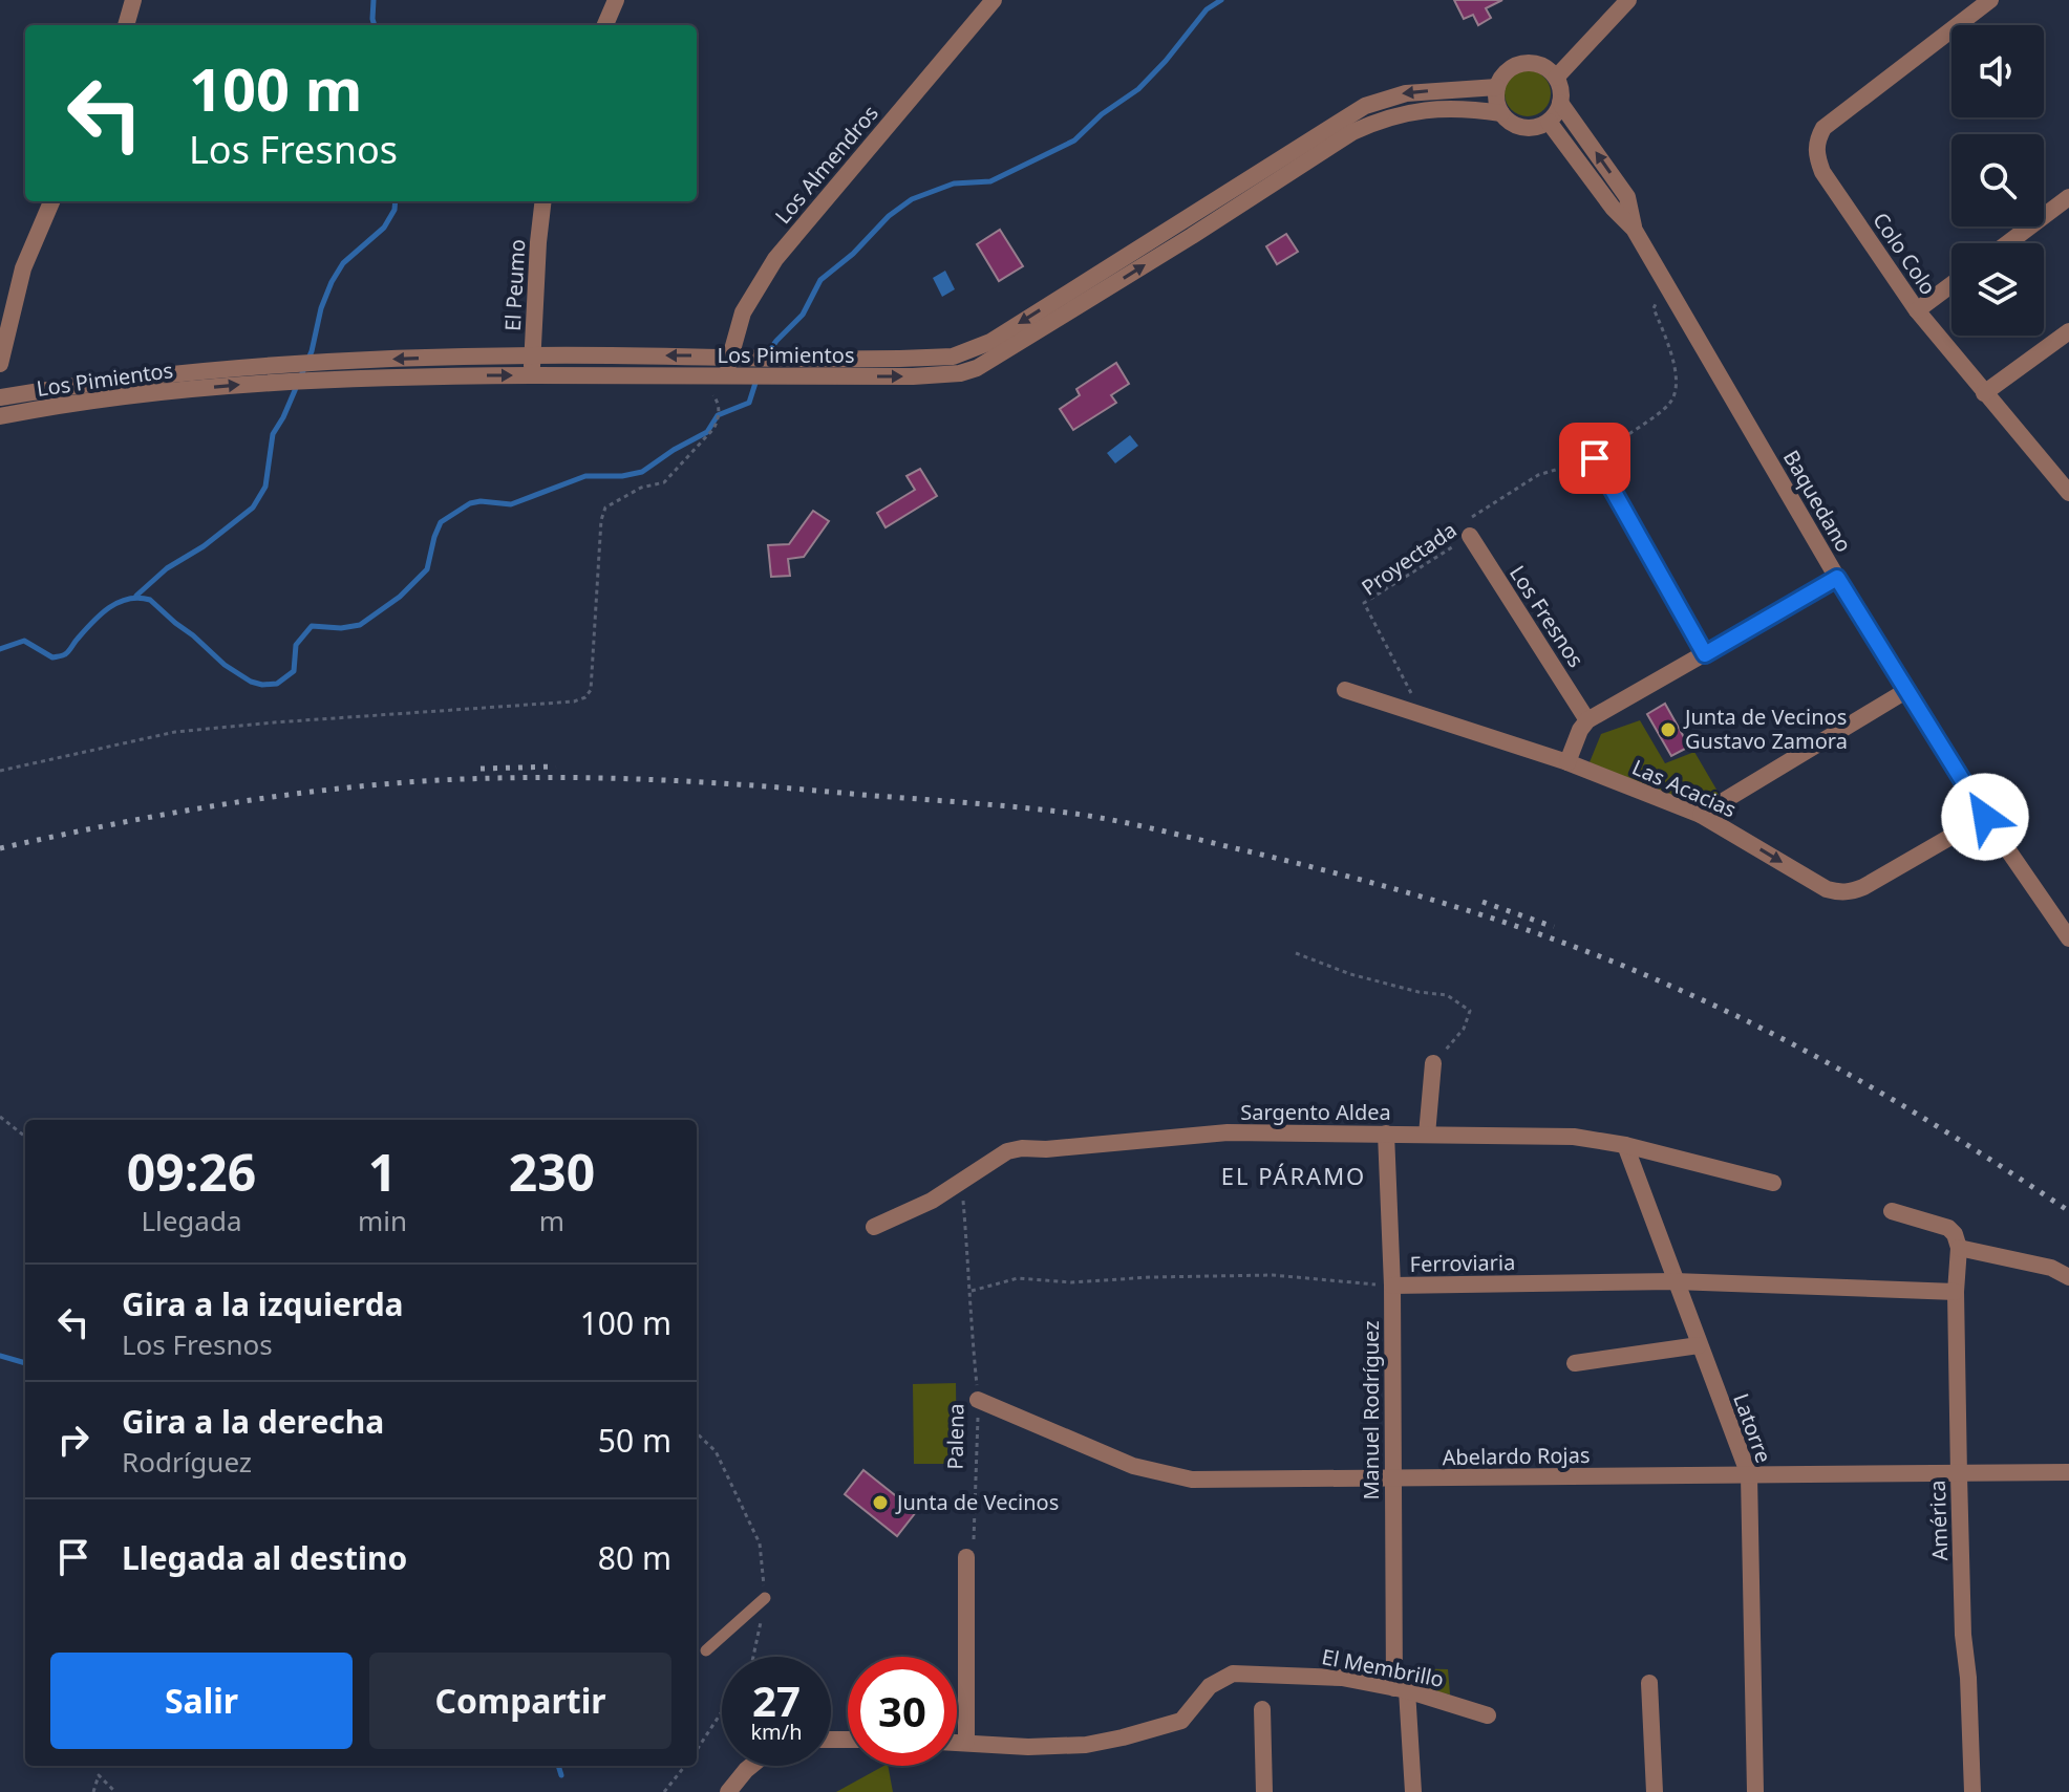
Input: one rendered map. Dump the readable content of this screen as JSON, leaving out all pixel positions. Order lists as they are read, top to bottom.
{
  "streets": {
    "street": [
      "Los Almendros",
      "Colo Colo",
      "El Peumo",
      "Los Pimientos",
      "Baquedano",
      "Los Fresnos",
      "Las Acacias",
      "Sargento Aldea",
      "Ferroviaria",
      "Manuel Rodríguez",
      "Latorre",
      "Abelardo Rojas",
      "América",
      "El Membrillo"
    ],
    "path": ["Proyectada", "Palena"]
  },
  "crossings": [
    ["Los Almendros", "Los Pimientos"],
    ["El Peumo", "Los Pimientos"],
    ["Baquedano", "Proyectada"],
    ["Baquedano", "Las Acacias"],
    ["Proyectada", "Los Fresnos"],
    ["Proyectada", "Las Acacias"],
    ["Sargento Aldea", "Manuel Rodríguez"],
    ["Sargento Aldea", "Latorre"],
    ["Sargento Aldea", "Palena"],
    ["Ferroviaria", "Manuel Rodríguez"],
    ["Ferroviaria", "Latorre"],
    ["Ferroviaria", "Palena"],
    ["Ferroviaria", "América"],
    ["Manuel Rodríguez", "Abelardo Rojas"],
    ["Manuel Rodríguez", "El Membrillo"],
    ["Latorre", "Abelardo Rojas"],
    ["Palena", "Abelardo Rojas"],
    ["Abelardo Rojas", "América"]
  ],
  "one_way": ["Las Acacias"],
  "districts": ["EL PÁRAMO"],
  "places": ["Junta de Vecinos Gustavo Zamora", "Junta de Vecinos"],
  "page": {
    "turn": ["100 m", "Los Fresnos"],
    "eta": [
      "09:26",
      "Llegada",
      "1",
      "min",
      "230",
      "m"
    ],
    "list": [
      {
        "name": "Gira a la izquierda",
        "note": "Los Fresnos",
        "value": "100 m"
      },
      {
        "name": "Gira a la derecha",
        "note": "Rodríguez",
        "value": "50 m"
      },
      {
        "name": "Llegada al destino",
        "value": "80 m"
      }
    ],
    "buttons": ["Salir", "Compartir"],
    "speed": "27 km/h",
    "limit": "30"
  }
}
